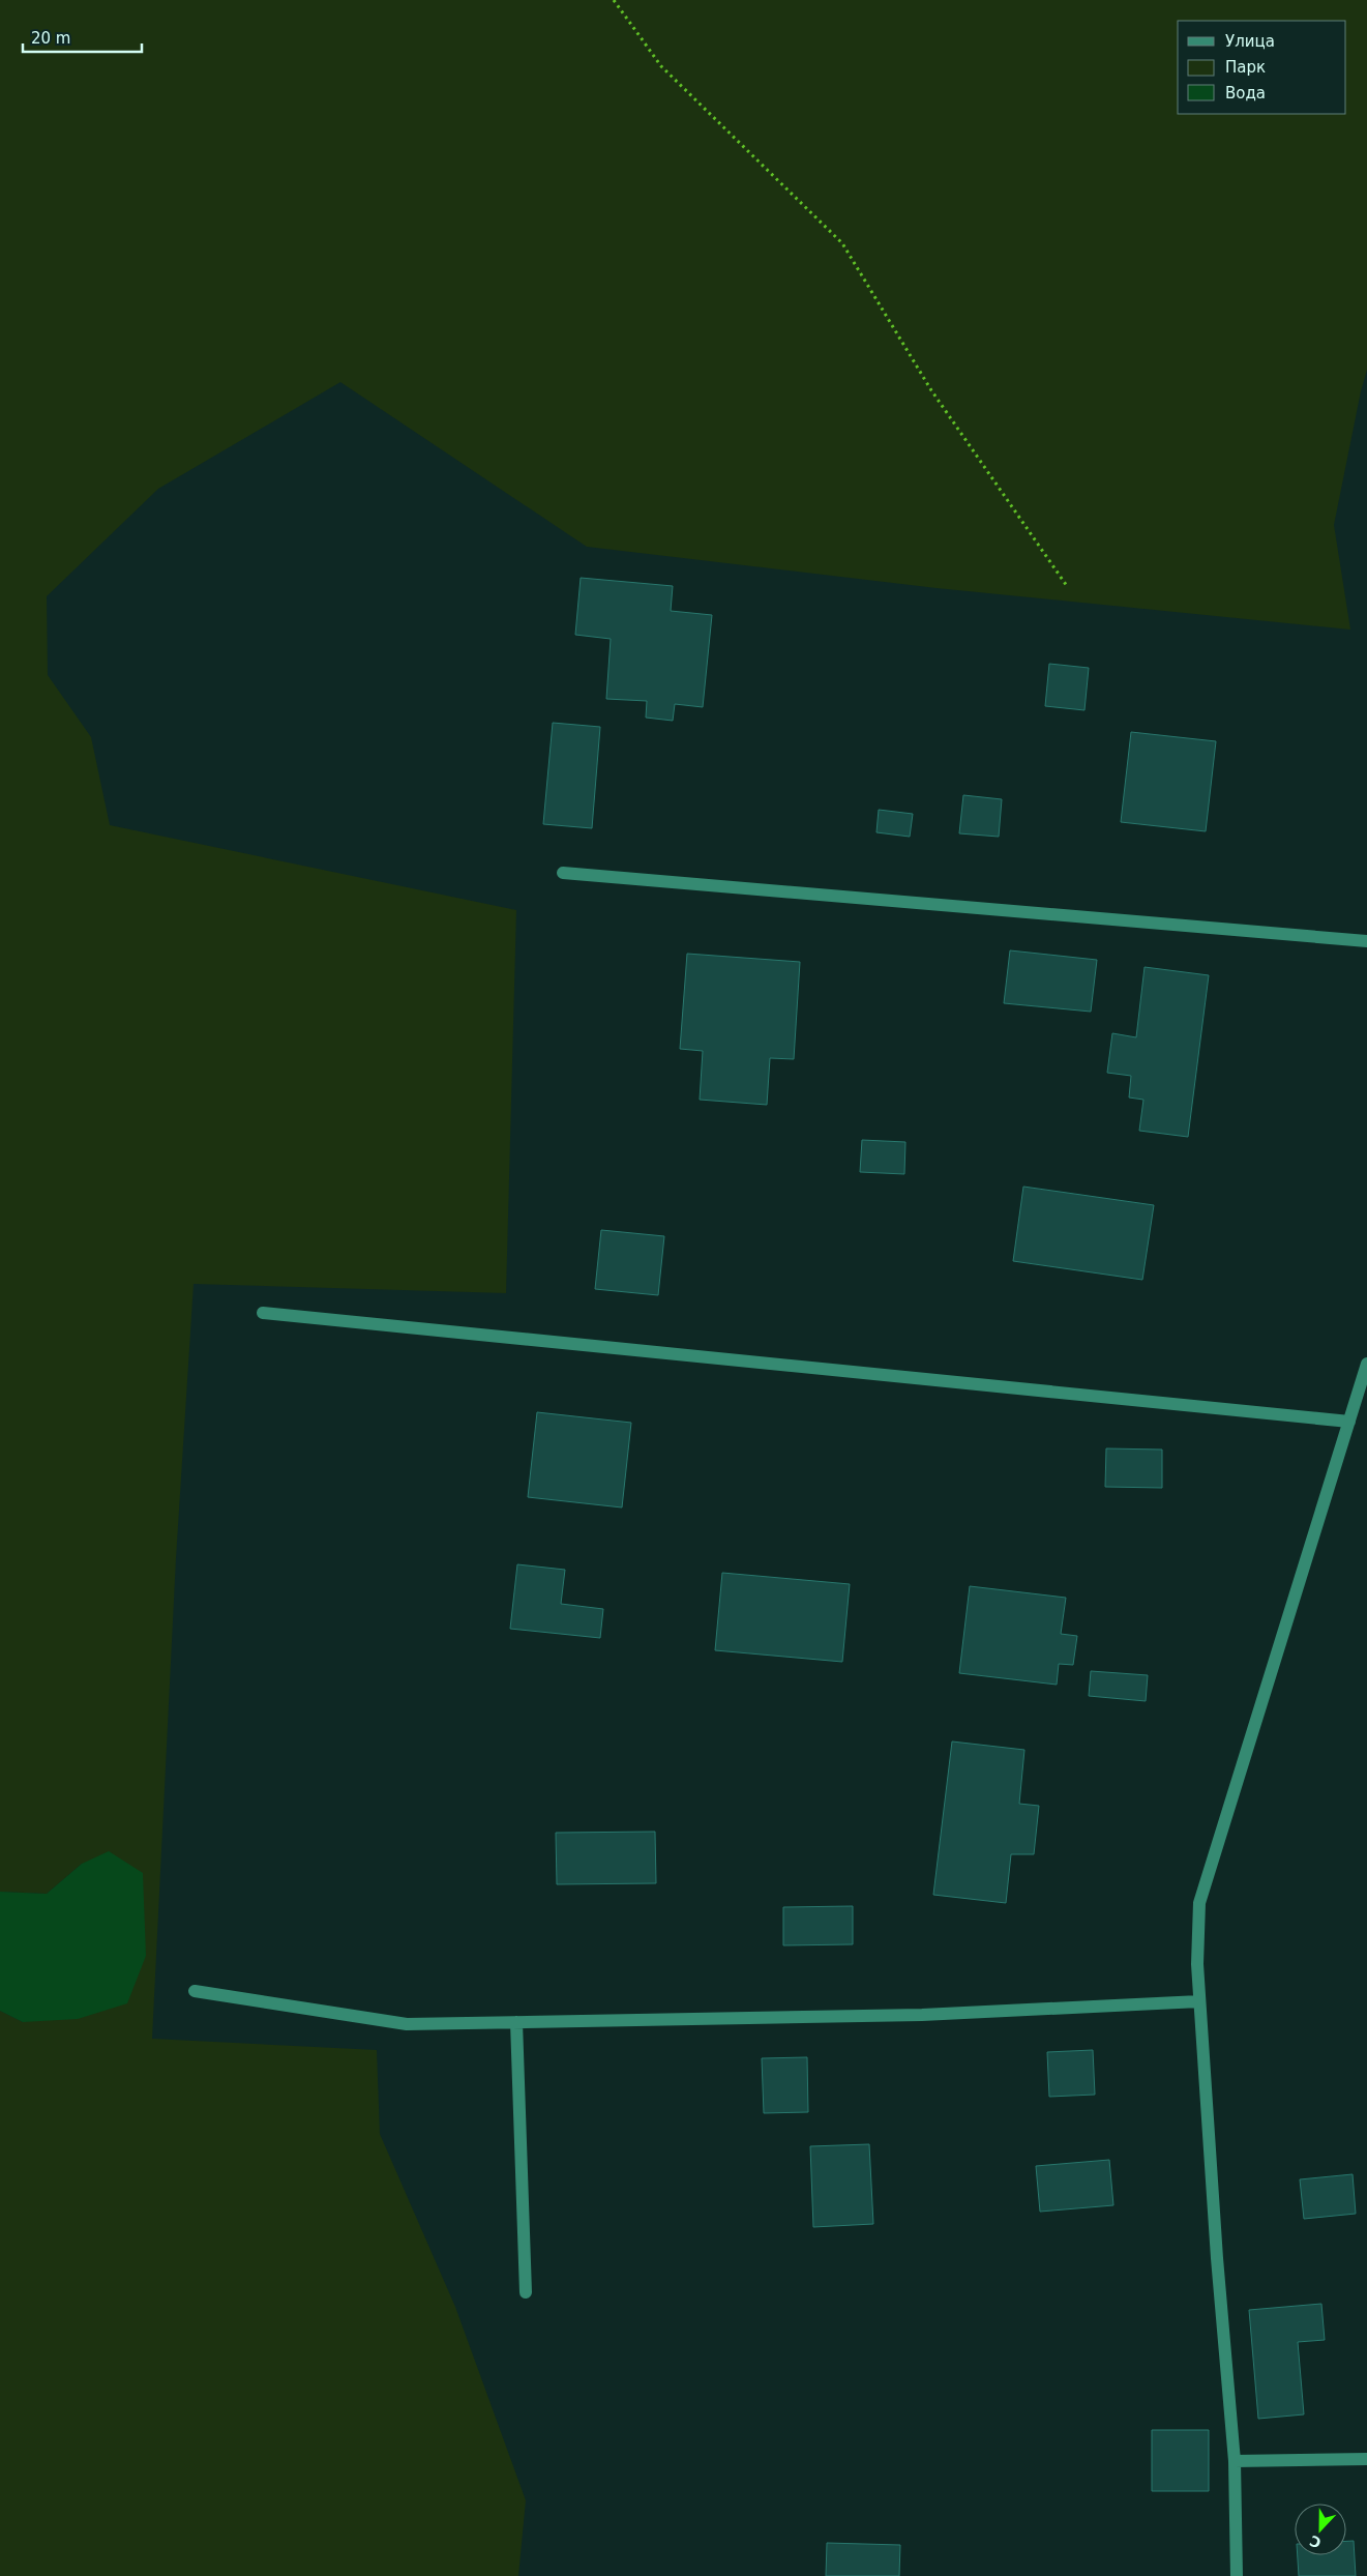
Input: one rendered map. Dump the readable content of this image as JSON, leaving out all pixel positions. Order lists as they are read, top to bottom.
{
  "legend": ["Улица", "Парк", "Вода"],
  "scale_bar": "20 m",
  "north": "bottom"
}
